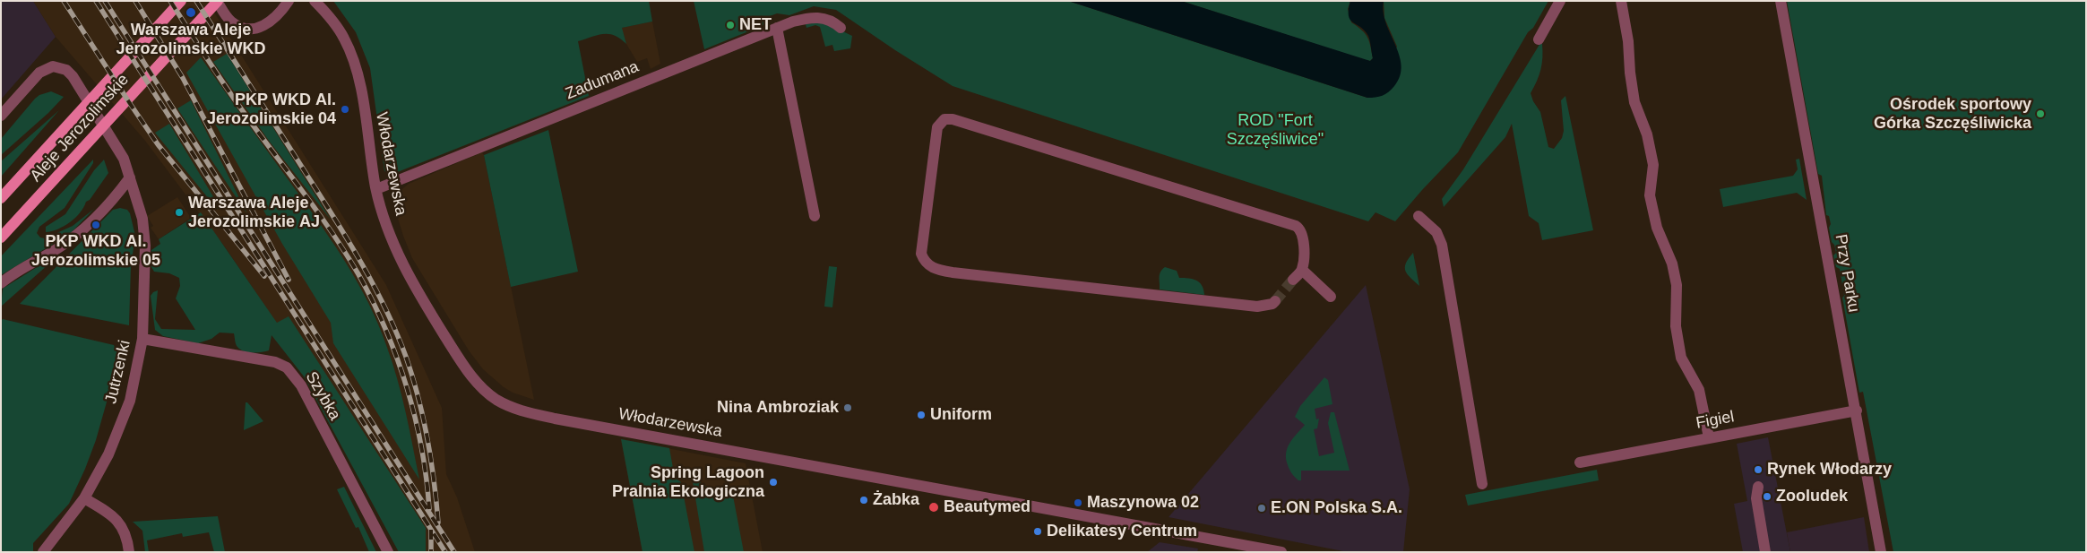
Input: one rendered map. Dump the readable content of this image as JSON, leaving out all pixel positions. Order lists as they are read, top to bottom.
{
  "streets": {
    "main road": ["Aleje Jerozolimskie"],
    "street": [
      "Zadumana",
      "Włodarzewska",
      "Przy Parku",
      "Jutrzenki",
      "Szybka",
      "Figiel"
    ]
  },
  "crossings": [
    ["Zadumana", "Włodarzewska"],
    ["Przy Parku", "Figiel"],
    ["Jutrzenki", "Szybka"]
  ],
  "parks": ["ROD \"Fort Szczęśliwice\""],
  "places": [
    "Warszawa Aleje Jerozolimskie WKD",
    "NET",
    "PKP WKD Al. Jerozolimskie 04",
    "Ośrodek sportowy Górka Szczęśliwicka",
    "Warszawa Aleje Jerozolimskie AJ",
    "PKP WKD Al. Jerozolimskie 05",
    "Nina Ambroziak",
    "Uniform",
    "Rynek Włodarzy",
    "Spring Lagoon Pralnia Ekologiczna",
    "Zooludek",
    "Żabka",
    "Maszynowa 02",
    "Beautymed",
    "E.ON Polska S.A.",
    "Delikatesy Centrum"
  ]
}
